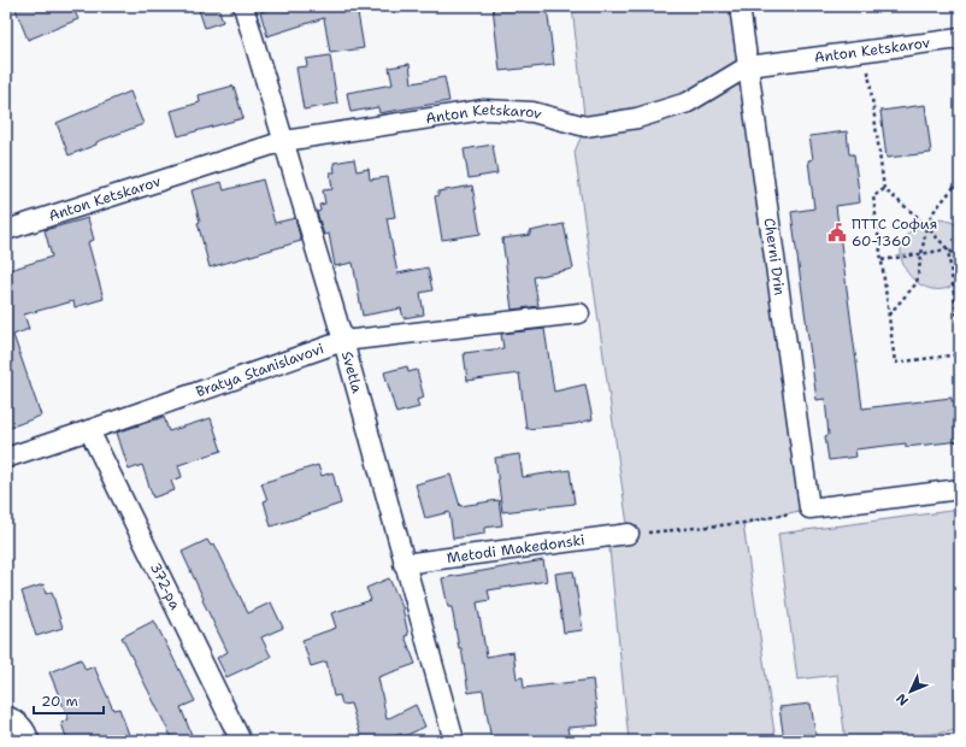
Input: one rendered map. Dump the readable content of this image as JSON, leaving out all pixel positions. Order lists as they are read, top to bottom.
{
  "streets": {
    "street": [
      "Anton Ketskarov",
      "Cherni Drin",
      "Bratya Stanislavovi",
      "Svetla",
      "Metodi Makedonski",
      "372-ра"
    ]
  },
  "crossings": [
    ["Anton Ketskarov", "Cherni Drin"],
    ["Anton Ketskarov", "Svetla"],
    ["Bratya Stanislavovi", "Svetla"],
    ["Bratya Stanislavovi", "372-ра"],
    ["Svetla", "Metodi Makedonski"]
  ],
  "places": {
    "public building": ["ПТТС София 60-1360"]
  },
  "scale_bar": "20 m",
  "north": "bottom left"
}
